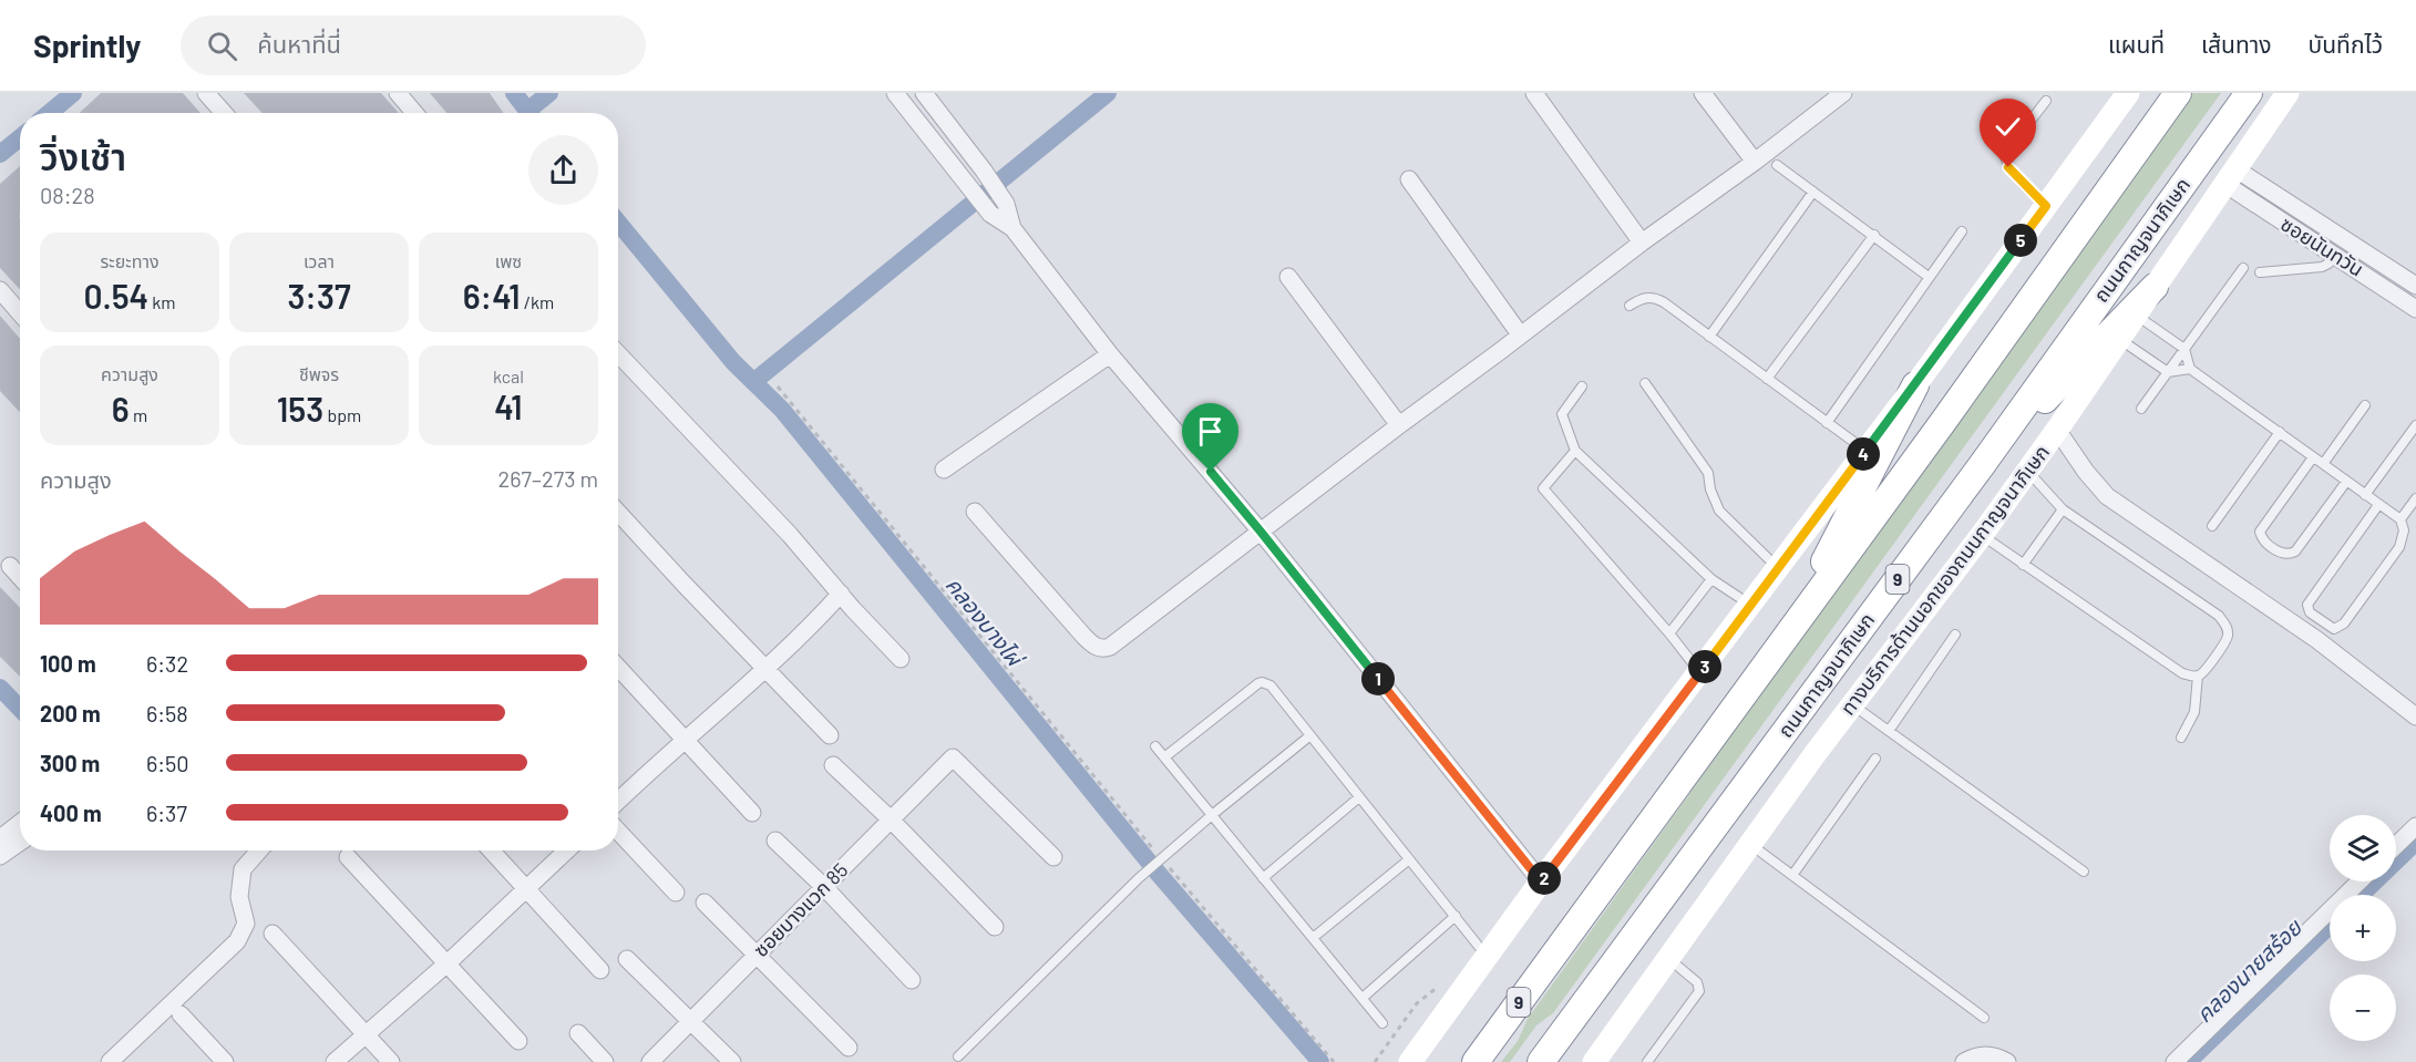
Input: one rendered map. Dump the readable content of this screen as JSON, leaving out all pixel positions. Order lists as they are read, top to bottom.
{
  "streets": {
    "highway": ["ถนนกาญจนาภิเษก", "9"],
    "main road": ["ทางบริการด้านนอกของถนนกาญจนาภิเษก"],
    "street": ["ซอยนันทวัน", "ซอยบางแวก 85"]
  },
  "crossings": [
    ["ซอยนันทวัน", "ทางบริการด้านนอกของถนนกาญจนาภิเษก"]
  ],
  "water": ["คลองบางไผ่", "คลองนายสร้อย"],
  "page": {
    "header": "Sprintly",
    "search": "ค้นหาที่นี่",
    "nav": ["แผนที่", "เส้นทาง", "บันทึกไว้"],
    "heading": ["วิ่งเช้า", "08:28"],
    "pins": [
      "5",
      "4",
      "3",
      "1",
      "2"
    ],
    "stats": [
      ["ระยะทาง", "0.54 km"],
      ["เวลา", "3:37"],
      ["เพซ", "6:41 /km"],
      ["ความสูง", "6 m"],
      ["ชีพจร", "153 bpm"],
      ["kcal", "41"]
    ],
    "chart": ["ความสูง", "267–273 m"],
    "list": [
      {
        "name": "100 m",
        "note": "6:32"
      },
      {
        "name": "200 m",
        "note": "6:58"
      },
      {
        "name": "300 m",
        "note": "6:50"
      },
      {
        "name": "400 m",
        "note": "6:37"
      }
    ],
    "map_buttons": ["+", "−"]
  }
}
